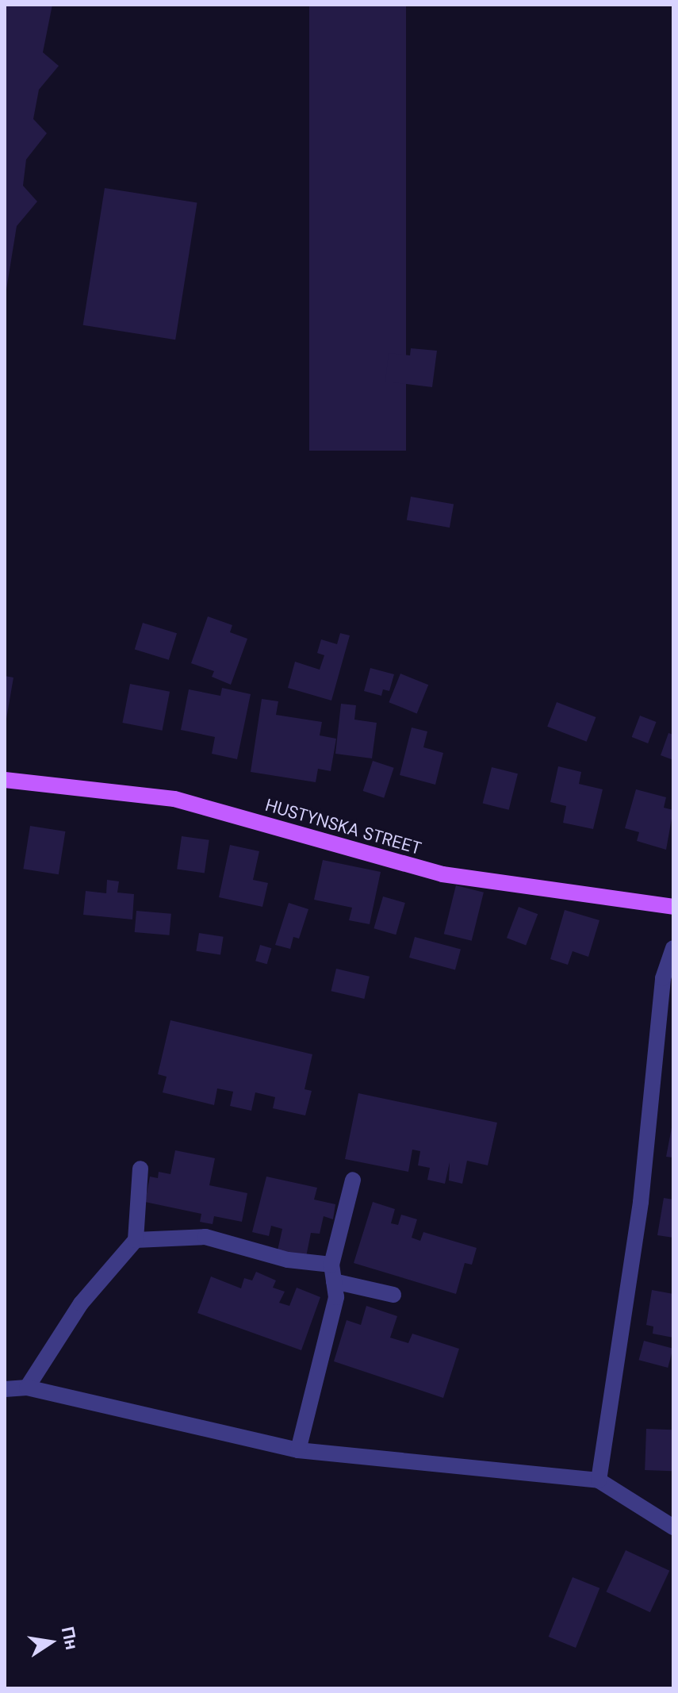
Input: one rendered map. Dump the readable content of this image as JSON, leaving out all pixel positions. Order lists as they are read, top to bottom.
{
  "streets": {
    "main road": ["HUSTYNSKA STREET"]
  },
  "north": "right"
}
